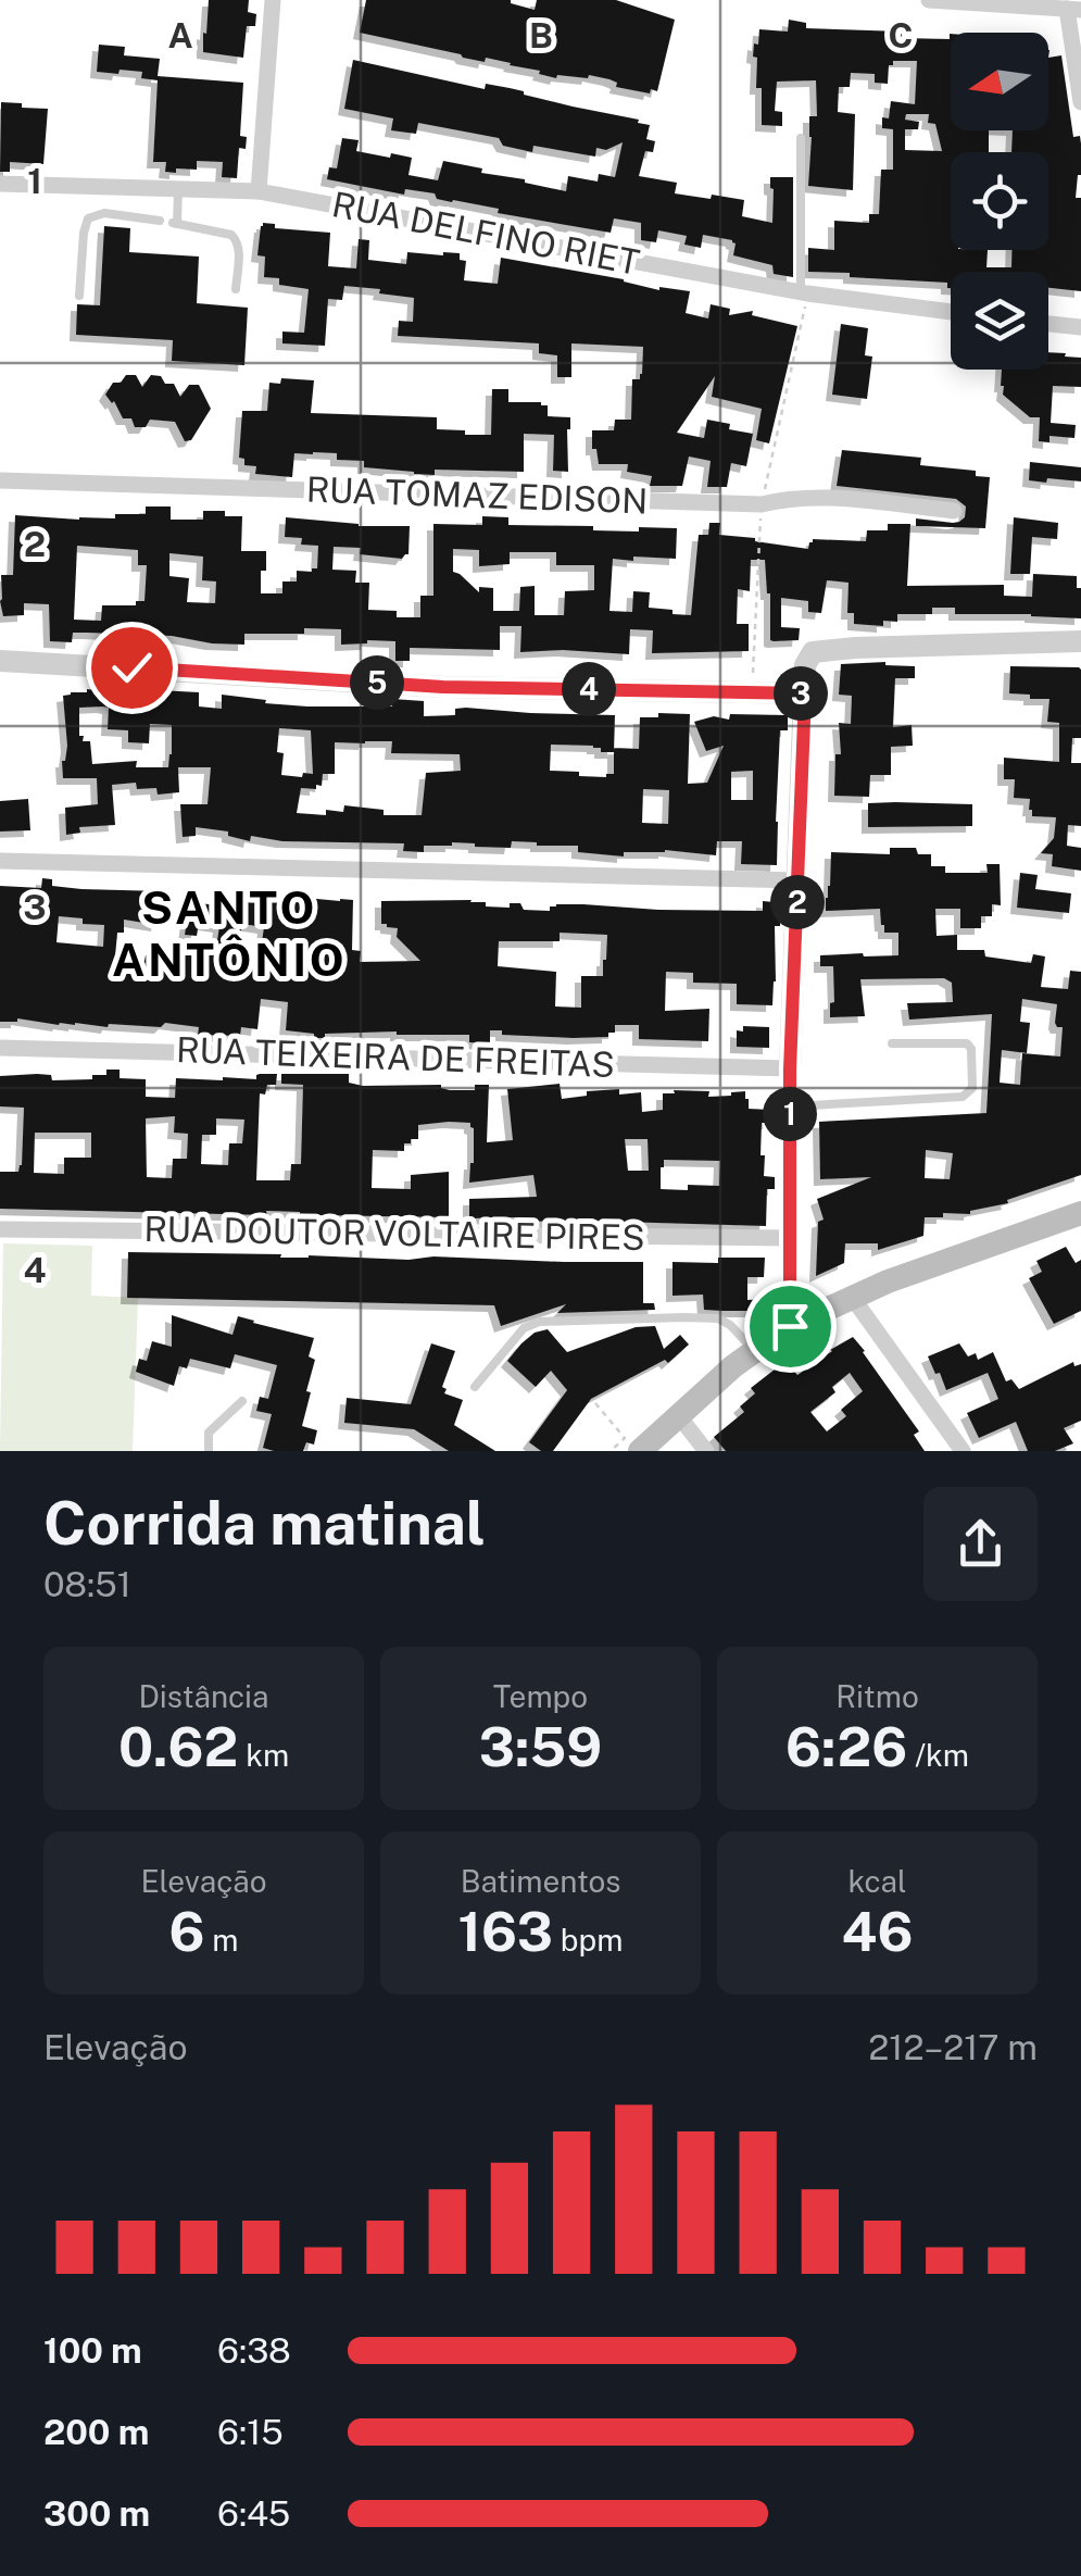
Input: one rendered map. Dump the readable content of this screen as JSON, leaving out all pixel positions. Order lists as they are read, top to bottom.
{
  "streets": {
    "street": [
      "RUA DELFINO RIET",
      "RUA TOMAZ EDISON",
      "RUA TEIXEIRA DE FREITAS",
      "RUA DOUTOR VOLTAIRE PIRES"
    ]
  },
  "districts": ["SANTO ANTÔNIO"],
  "north": "left",
  "page": {
    "pins": [
      "5",
      "4",
      "3",
      "2",
      "1"
    ],
    "heading": ["Corrida matinal", "08:51"],
    "stats": [
      ["Distância", "0.62 km"],
      ["Tempo", "3:59"],
      ["Ritmo", "6:26 /km"],
      ["Elevação", "6 m"],
      ["Batimentos", "163 bpm"],
      ["kcal", "46"]
    ],
    "chart": ["Elevação", "212–217 m"],
    "list": [
      {
        "name": "100 m",
        "note": "6:38"
      },
      {
        "name": "200 m",
        "note": "6:15"
      },
      {
        "name": "300 m",
        "note": "6:45"
      }
    ]
  },
  "grid": {
    "columns": ["A", "B", "C"],
    "rows": [
      "1",
      "2",
      "3",
      "4"
    ]
  }
}
